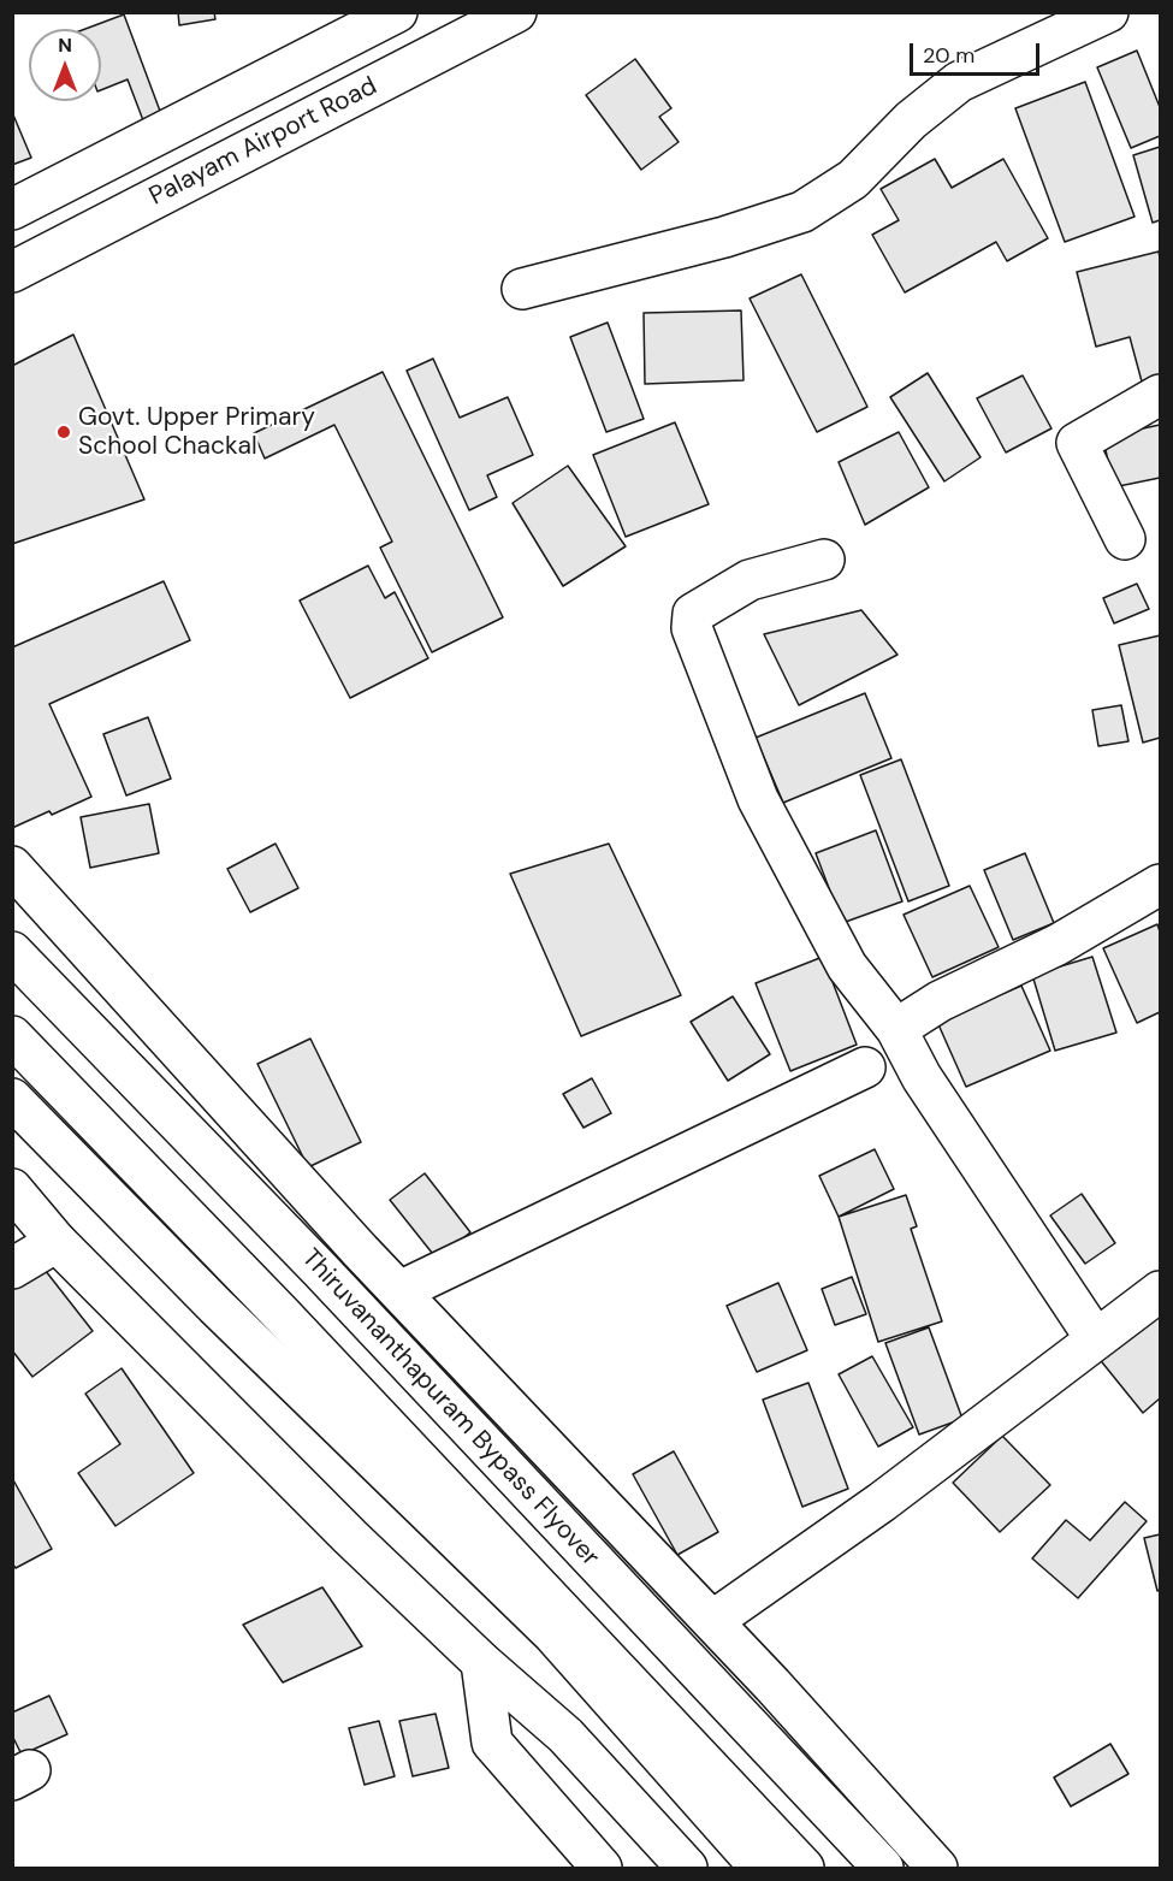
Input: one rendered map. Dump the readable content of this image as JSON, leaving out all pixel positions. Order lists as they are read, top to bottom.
{
  "streets": {
    "main road": ["Palayam Airport Road", "Thiruvananthapuram Bypass Flyover"]
  },
  "places": ["Govt. Upper Primary School Chackal"],
  "scale_bar": "20 m",
  "north": "top"
}
